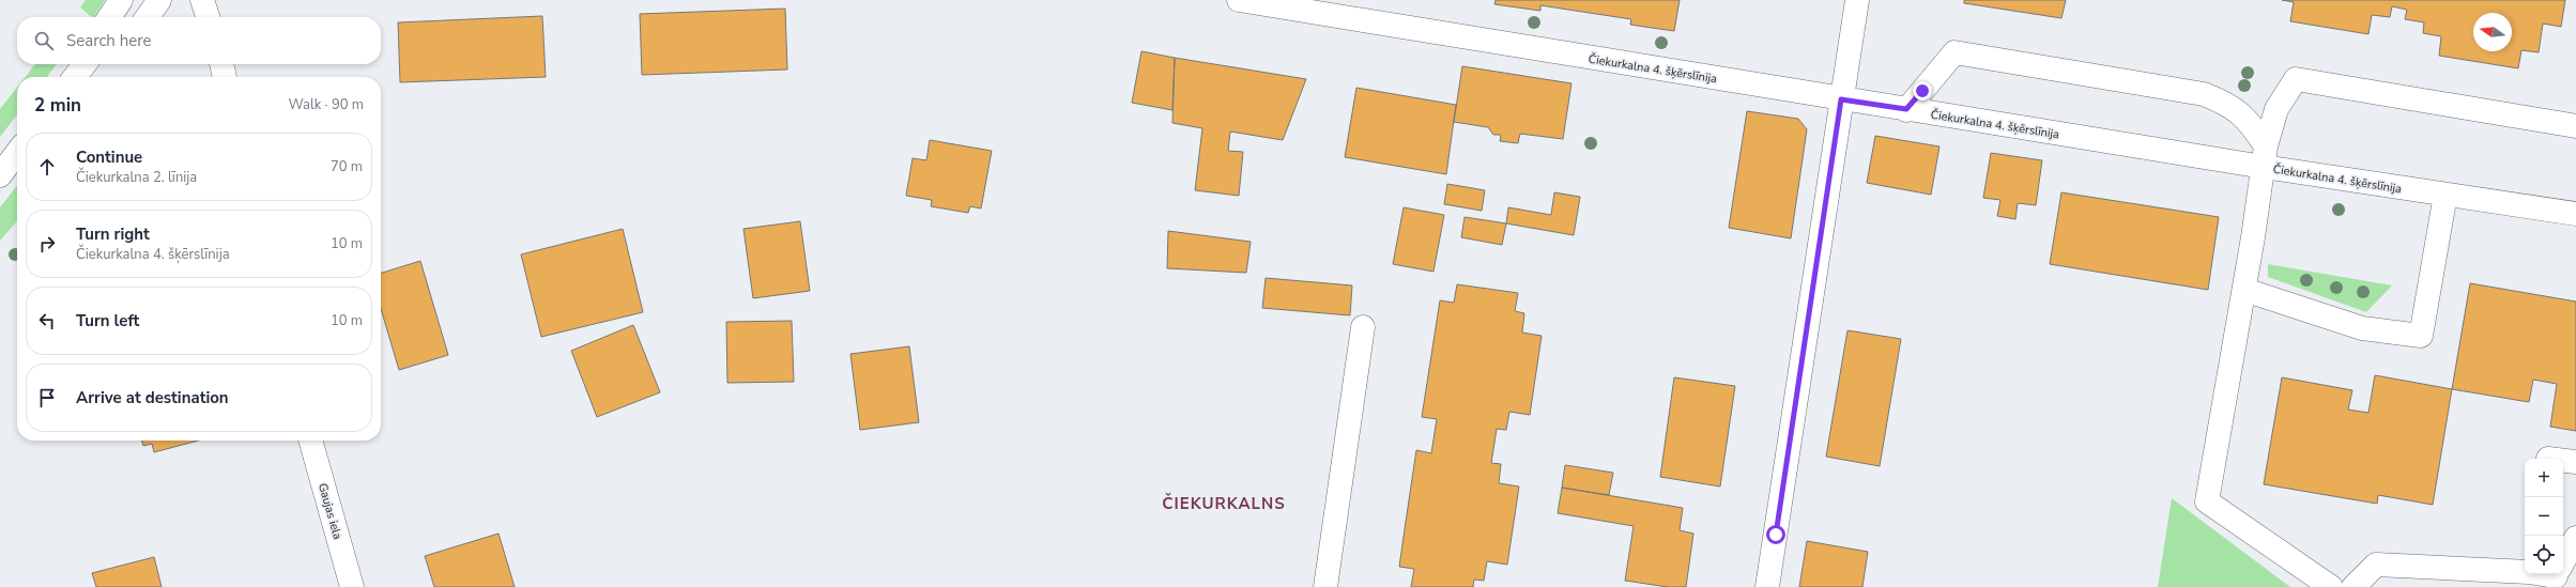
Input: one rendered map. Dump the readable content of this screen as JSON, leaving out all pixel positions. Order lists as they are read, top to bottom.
{
  "streets": {
    "street": ["Čiekurkalna 4. šķērslīnija", "Gaujas iela"]
  },
  "districts": ["ČIEKURKALNS"],
  "north": "left",
  "page": {
    "search": "Search here",
    "heading": ["2 min", "Walk · 90 m"],
    "list": [
      ["Continue", "Čiekurkalna 2. līnija", "70 m"],
      ["Turn right", "Čiekurkalna 4. šķērslīnija", "10 m"],
      ["Turn left", "10 m"],
      "Arrive at destination"
    ],
    "map_buttons": ["+", "−"]
  }
}
